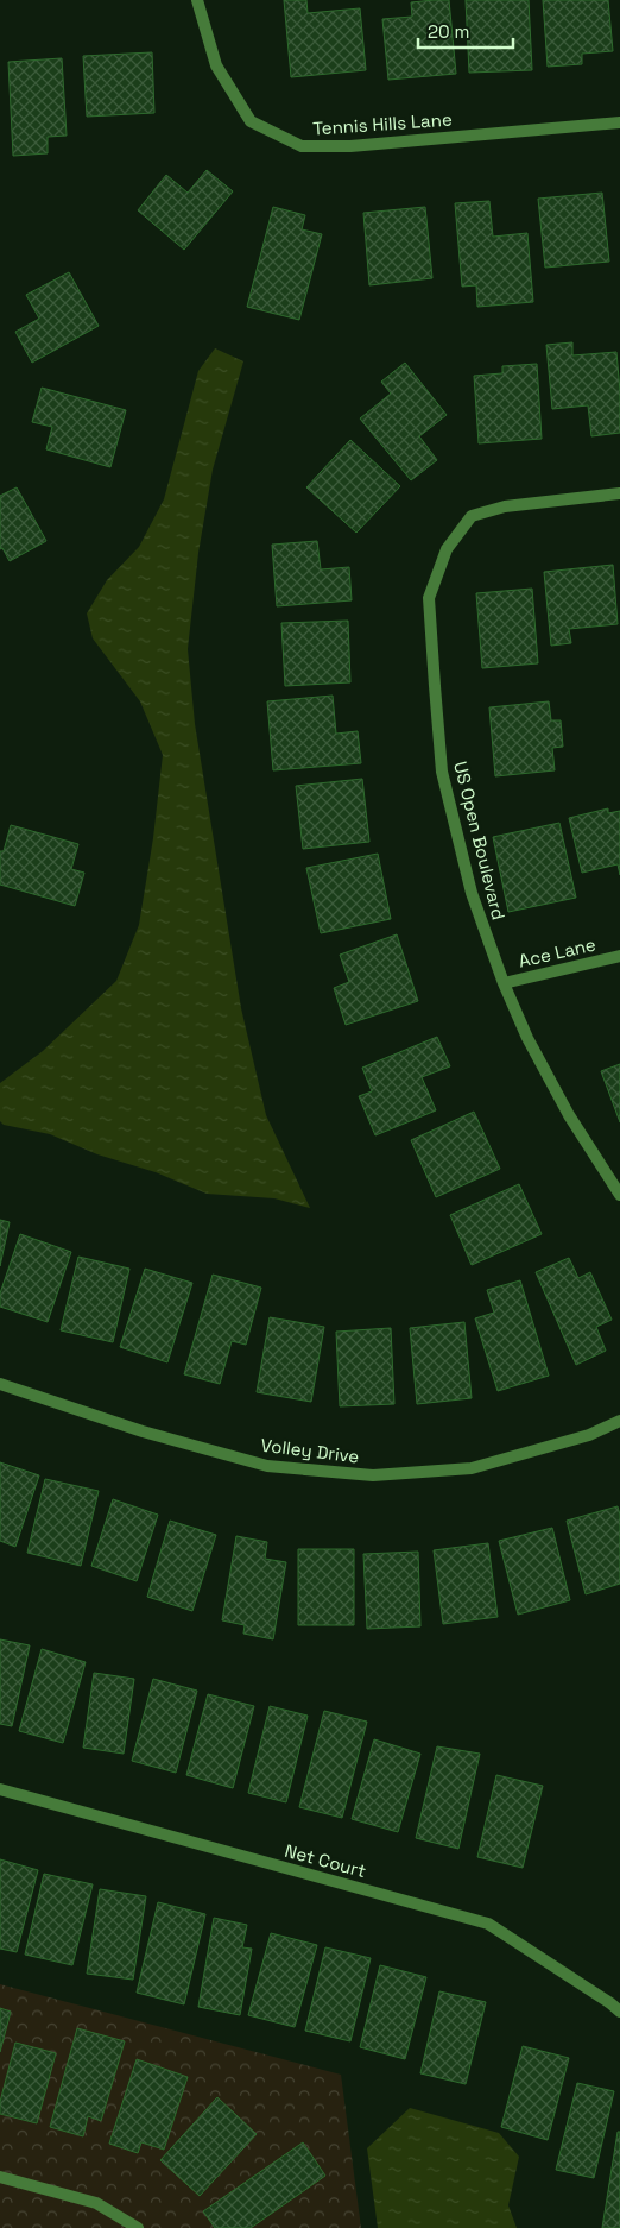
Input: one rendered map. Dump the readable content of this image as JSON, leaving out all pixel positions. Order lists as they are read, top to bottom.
{
  "streets": {
    "street": [
      "Tennis Hills Lane",
      "US Open Boulevard",
      "Ace Lane",
      "Volley Drive",
      "Net Court"
    ]
  },
  "crossings": [
    ["US Open Boulevard", "Ace Lane"]
  ],
  "scale_bar": "20 m"
}
